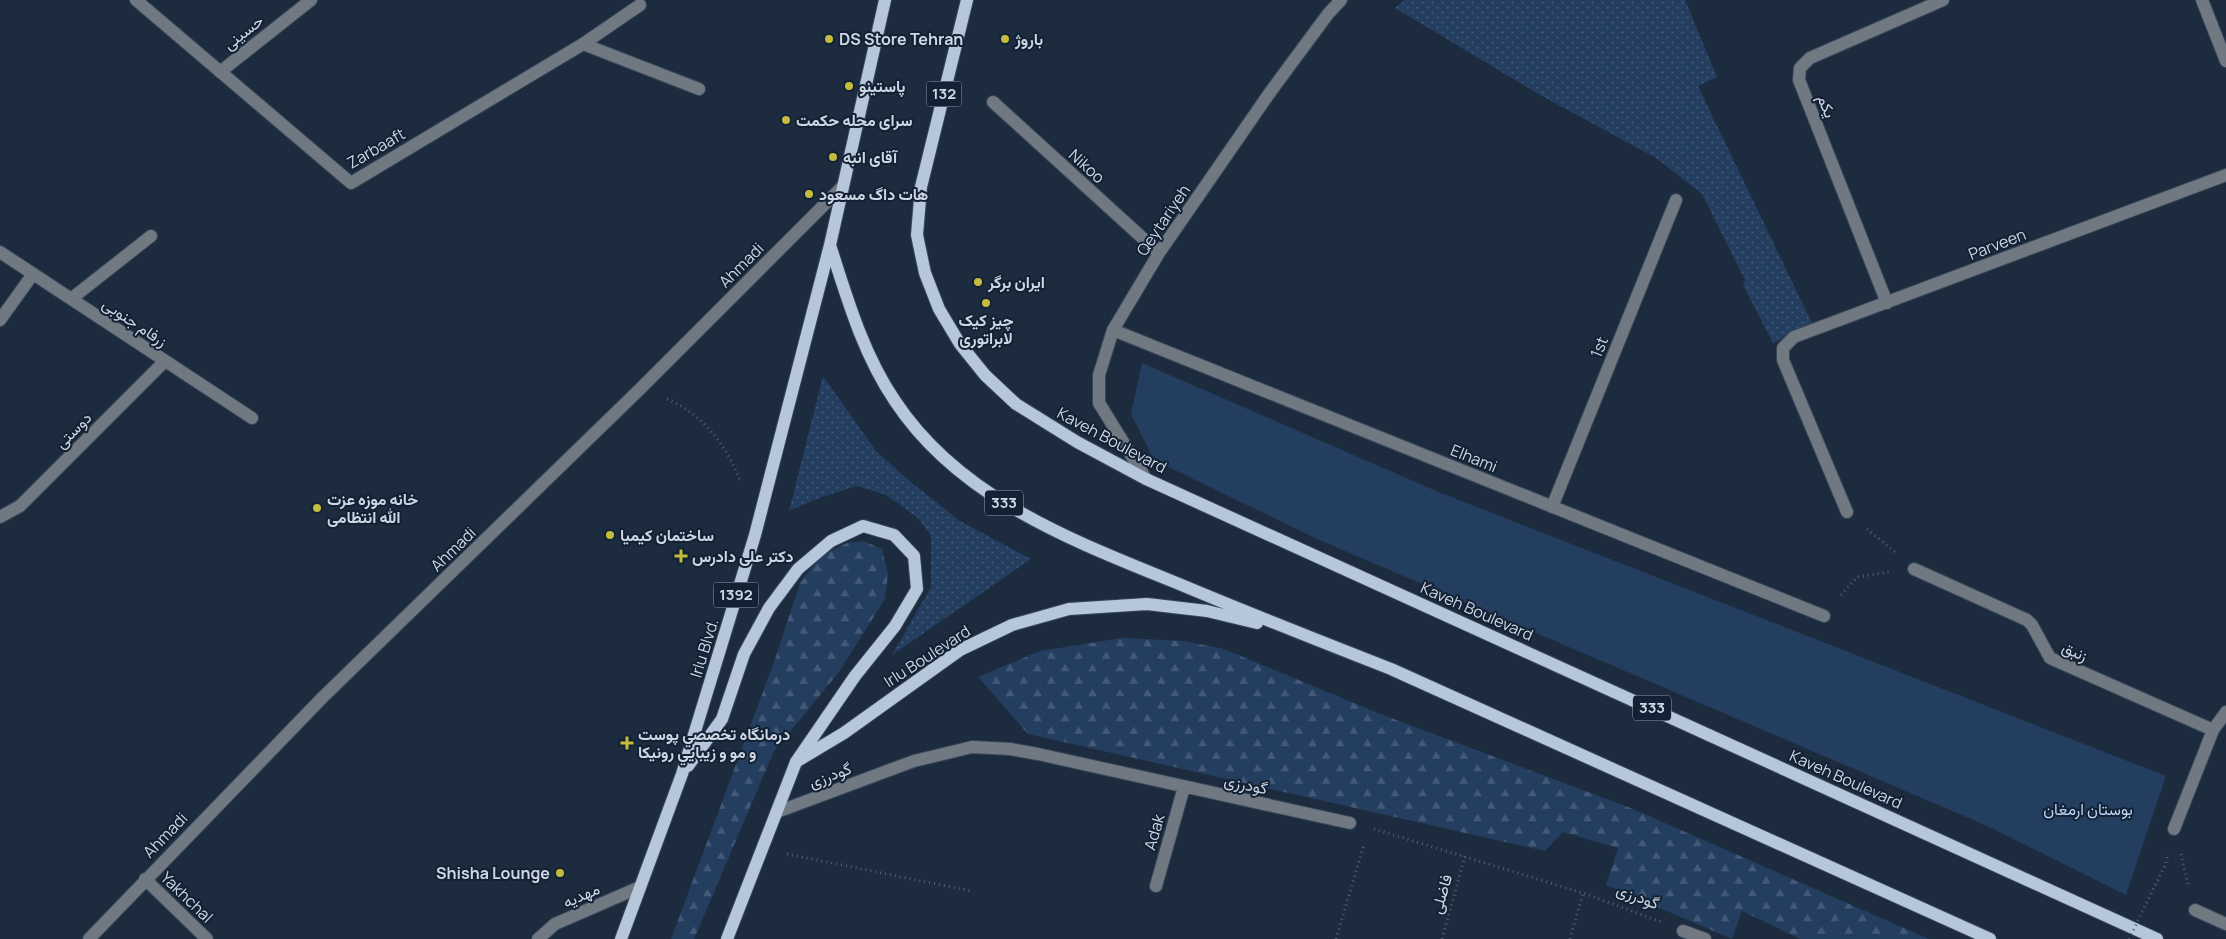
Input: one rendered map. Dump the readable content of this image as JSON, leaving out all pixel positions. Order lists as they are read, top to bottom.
{
  "streets": {
    "main road": [
      "132",
      "Kaveh Boulevard",
      "333",
      "1392",
      "Irlu Blvd.",
      "Irlu Boulevard"
    ],
    "street": [
      "حسینی",
      "یکم",
      "Zarbaaft",
      "Nikoo",
      "Qeytariyeh",
      "Parveen",
      "Ahmadi",
      "زرفام جنوبی",
      "1st",
      "دوستی",
      "Elhami",
      "زنبق",
      "گودرزی",
      "Adak",
      "مهدیه",
      "Yakhchal"
    ],
    "path": ["فاضلی"]
  },
  "crossings": [
    ["حسینی", "Zarbaaft"],
    ["132", "Kaveh Boulevard"],
    ["یکم", "Parveen"],
    ["Nikoo", "Qeytariyeh"],
    ["Qeytariyeh", "Kaveh Boulevard"],
    ["Qeytariyeh", "Elhami"],
    ["Ahmadi", "Irlu Blvd."],
    ["Ahmadi", "Yakhchal"],
    ["زرفام جنوبی", "دوستی"],
    ["1st", "Elhami"],
    ["333", "Irlu Blvd."],
    ["333", "Irlu Boulevard"],
    ["Irlu Blvd.", "مهدیه"],
    ["گودرزی", "Adak"],
    ["گودرزی", "فاضلی"]
  ],
  "parks": ["بوستان ارمغان"],
  "places": {
    "other": [
      "DS Store Tehran",
      "باروژ",
      "پاستینو",
      "سرای محله حکمت",
      "آقای انبه",
      "هات داگ مسعود",
      "ایران برگر",
      "چیز کیک لابراتوری",
      "خانه موزه عزت الله انتظامی",
      "ساختمان کیمیا",
      "Shisha Lounge"
    ],
    "health": ["دکتر علی دادرس", "درمانگاه تخصصي پوست و مو و زيبايي رونيكا"]
  }
}
